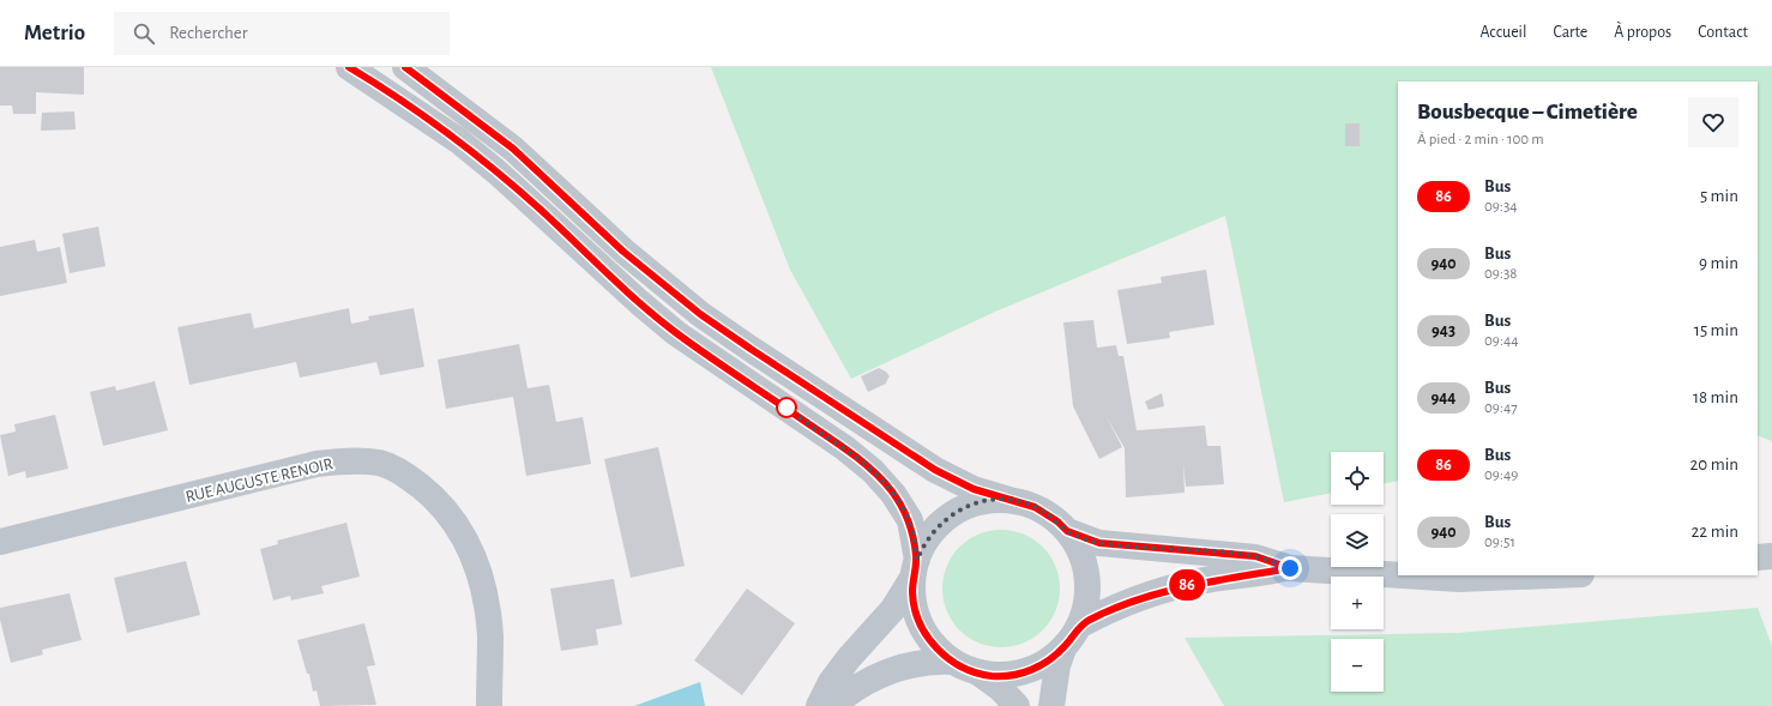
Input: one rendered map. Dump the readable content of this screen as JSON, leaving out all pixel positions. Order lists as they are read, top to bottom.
{
  "streets": {
    "street": ["RUE AUGUSTE RENOIR"]
  },
  "lines": ["bus line 86"],
  "page": {
    "header": "Metrio",
    "search": "Rechercher",
    "nav": [
      "Accueil",
      "Carte",
      "À propos",
      "Contact"
    ],
    "on_map": "86",
    "heading": ["Bousbecque – Cimetière", "À pied · 2 min · 100 m"],
    "list": [
      {
        "mark": "86",
        "name": "Bus",
        "note": "09:34",
        "value": "5 min"
      },
      {
        "mark": "940",
        "name": "Bus",
        "note": "09:38",
        "value": "9 min"
      },
      {
        "mark": "943",
        "name": "Bus",
        "note": "09:44",
        "value": "15 min"
      },
      {
        "mark": "944",
        "name": "Bus",
        "note": "09:47",
        "value": "18 min"
      },
      {
        "mark": "86",
        "name": "Bus",
        "note": "09:49",
        "value": "20 min"
      },
      {
        "mark": "940",
        "name": "Bus",
        "note": "09:51",
        "value": "22 min"
      }
    ],
    "map_buttons": ["+", "−"]
  }
}
